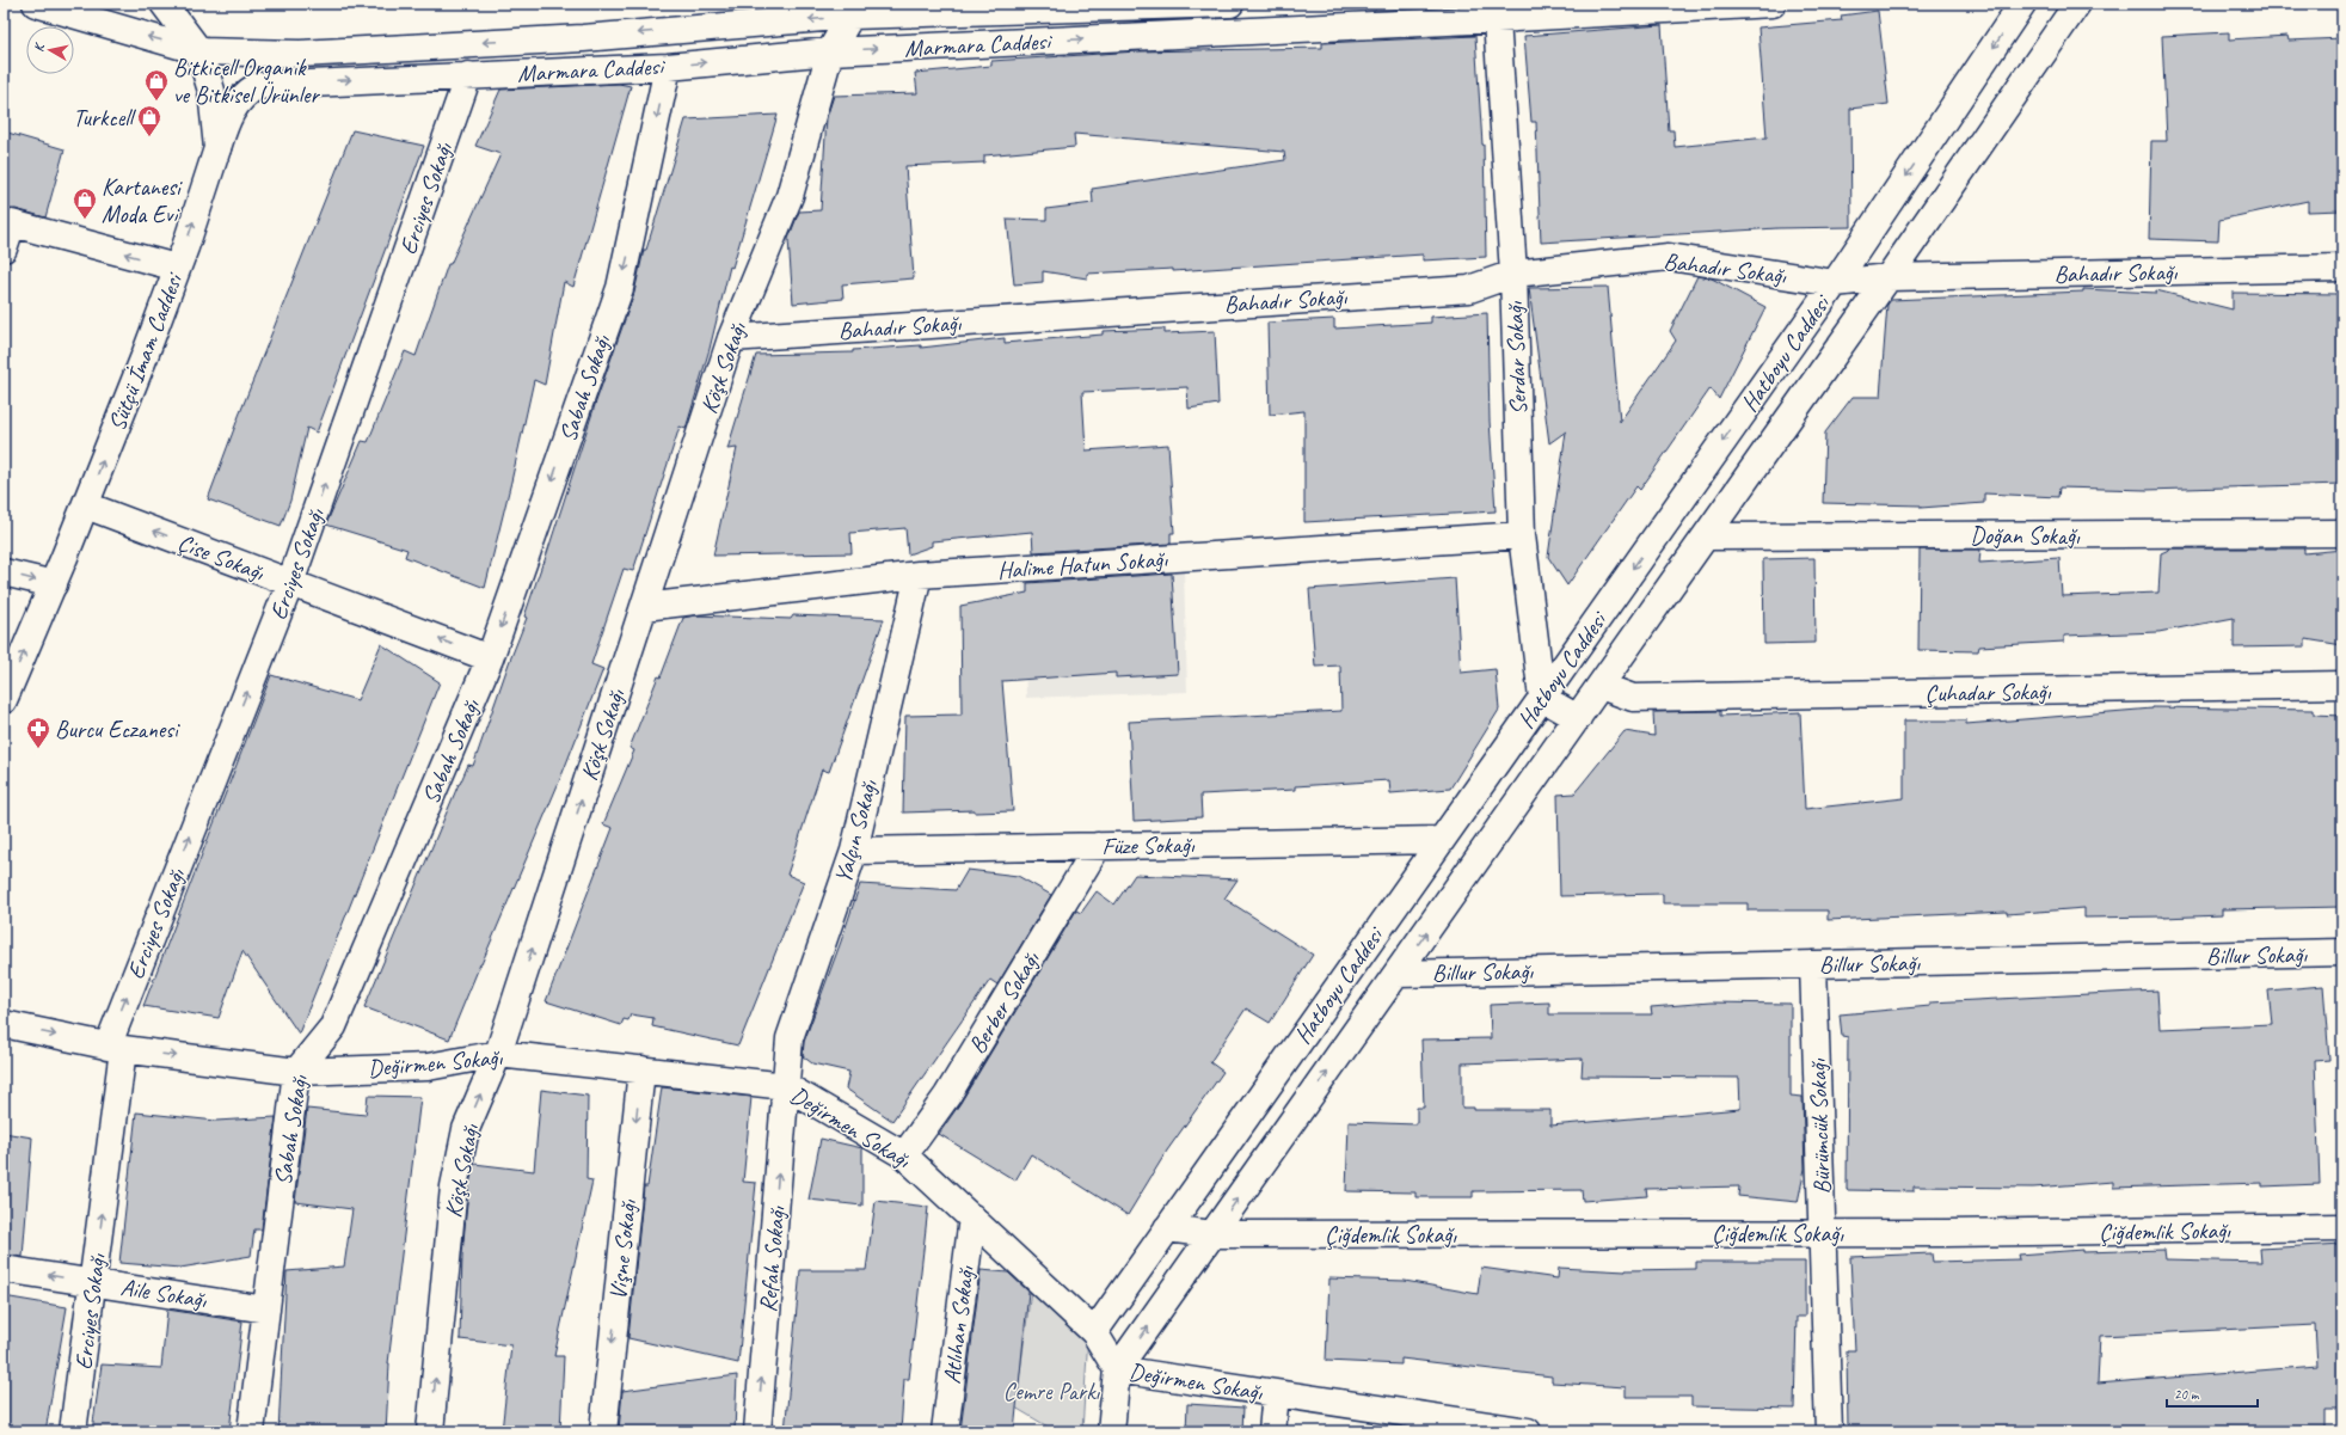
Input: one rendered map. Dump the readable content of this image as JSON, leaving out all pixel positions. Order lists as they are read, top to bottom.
{
  "streets": {
    "street": [
      "Marmara Caddesi",
      "Erciyes Sokağı",
      "Bahadır Sokağı",
      "Sütçü İmam Caddesi",
      "Hatboyu Caddesi",
      "Serdar Sokağı",
      "Köşk Sokağı",
      "Sabah Sokağı",
      "Doğan Sokağı",
      "Çise Sokağı",
      "Halime Hatun Sokağı",
      "Çuhadar Sokağı",
      "Yalçın Sokağı",
      "Füze Sokağı",
      "Billur Sokağı",
      "Berber Sokağı",
      "Değirmen Sokağı",
      "Bürümcük Sokağı",
      "Çiğdemlik Sokağı",
      "Vişne Sokağı",
      "Refah Sokağı",
      "Aile Sokağı",
      "Atlıhan Sokağı"
    ]
  },
  "crossings": [
    ["Marmara Caddesi", "Erciyes Sokağı"],
    ["Marmara Caddesi", "Sütçü İmam Caddesi"],
    ["Marmara Caddesi", "Serdar Sokağı"],
    ["Marmara Caddesi", "Köşk Sokağı"],
    ["Marmara Caddesi", "Sabah Sokağı"],
    ["Erciyes Sokağı", "Çise Sokağı"],
    ["Erciyes Sokağı", "Değirmen Sokağı"],
    ["Erciyes Sokağı", "Aile Sokağı"],
    ["Bahadır Sokağı", "Hatboyu Caddesi"],
    ["Bahadır Sokağı", "Serdar Sokağı"],
    ["Bahadır Sokağı", "Köşk Sokağı"],
    ["Sütçü İmam Caddesi", "Çise Sokağı"],
    ["Hatboyu Caddesi", "Serdar Sokağı"],
    ["Hatboyu Caddesi", "Doğan Sokağı"],
    ["Hatboyu Caddesi", "Çuhadar Sokağı"],
    ["Hatboyu Caddesi", "Füze Sokağı"],
    ["Hatboyu Caddesi", "Billur Sokağı"],
    ["Hatboyu Caddesi", "Değirmen Sokağı"],
    ["Hatboyu Caddesi", "Çiğdemlik Sokağı"],
    ["Serdar Sokağı", "Halime Hatun Sokağı"],
    ["Köşk Sokağı", "Halime Hatun Sokağı"],
    ["Köşk Sokağı", "Değirmen Sokağı"],
    ["Sabah Sokağı", "Çise Sokağı"],
    ["Sabah Sokağı", "Değirmen Sokağı"],
    ["Sabah Sokağı", "Aile Sokağı"],
    ["Halime Hatun Sokağı", "Yalçın Sokağı"],
    ["Yalçın Sokağı", "Füze Sokağı"],
    ["Yalçın Sokağı", "Değirmen Sokağı"],
    ["Yalçın Sokağı", "Refah Sokağı"],
    ["Füze Sokağı", "Berber Sokağı"],
    ["Billur Sokağı", "Bürümcük Sokağı"],
    ["Berber Sokağı", "Değirmen Sokağı"],
    ["Değirmen Sokağı", "Vişne Sokağı"],
    ["Değirmen Sokağı", "Refah Sokağı"],
    ["Değirmen Sokağı", "Atlıhan Sokağı"],
    ["Bürümcük Sokağı", "Çiğdemlik Sokağı"]
  ],
  "one_way": [
    "Erciyes Sokağı",
    "Sütçü İmam Caddesi",
    "Köşk Sokağı",
    "Sabah Sokağı",
    "Çise Sokağı",
    "Vişne Sokağı",
    "Refah Sokağı"
  ],
  "parks": ["Cemre Parkı"],
  "places": {
    "shop": ["Bitkicell Organik ve Bitkisel Ürünler", "Turkcell", "Kartanesi Moda Evi"],
    "pharmacy": ["Burcu Eczanesi"]
  },
  "scale_bar": "20 m",
  "north": "left"
}
